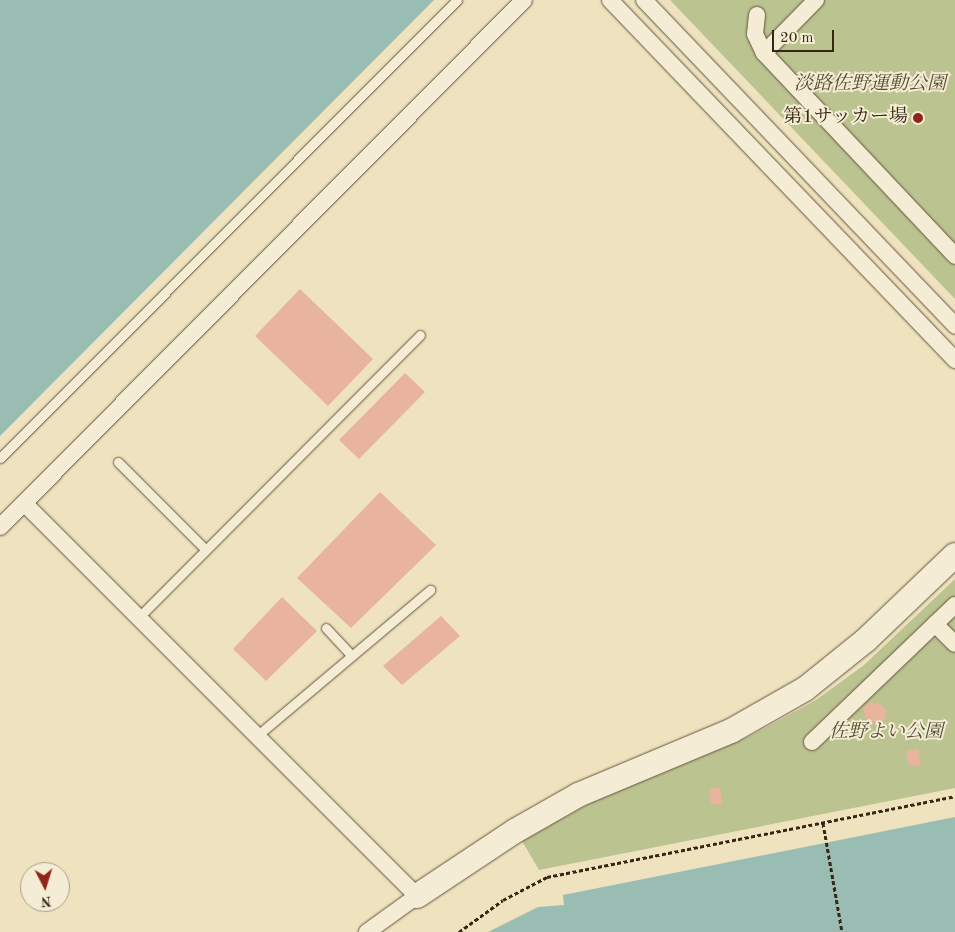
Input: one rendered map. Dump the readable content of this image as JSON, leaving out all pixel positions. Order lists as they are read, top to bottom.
{
  "parks": ["淡路佐野運動公園", "佐野よい公園"],
  "places": ["第1サッカー場"],
  "scale_bar": "20 m",
  "north": "bottom"
}
